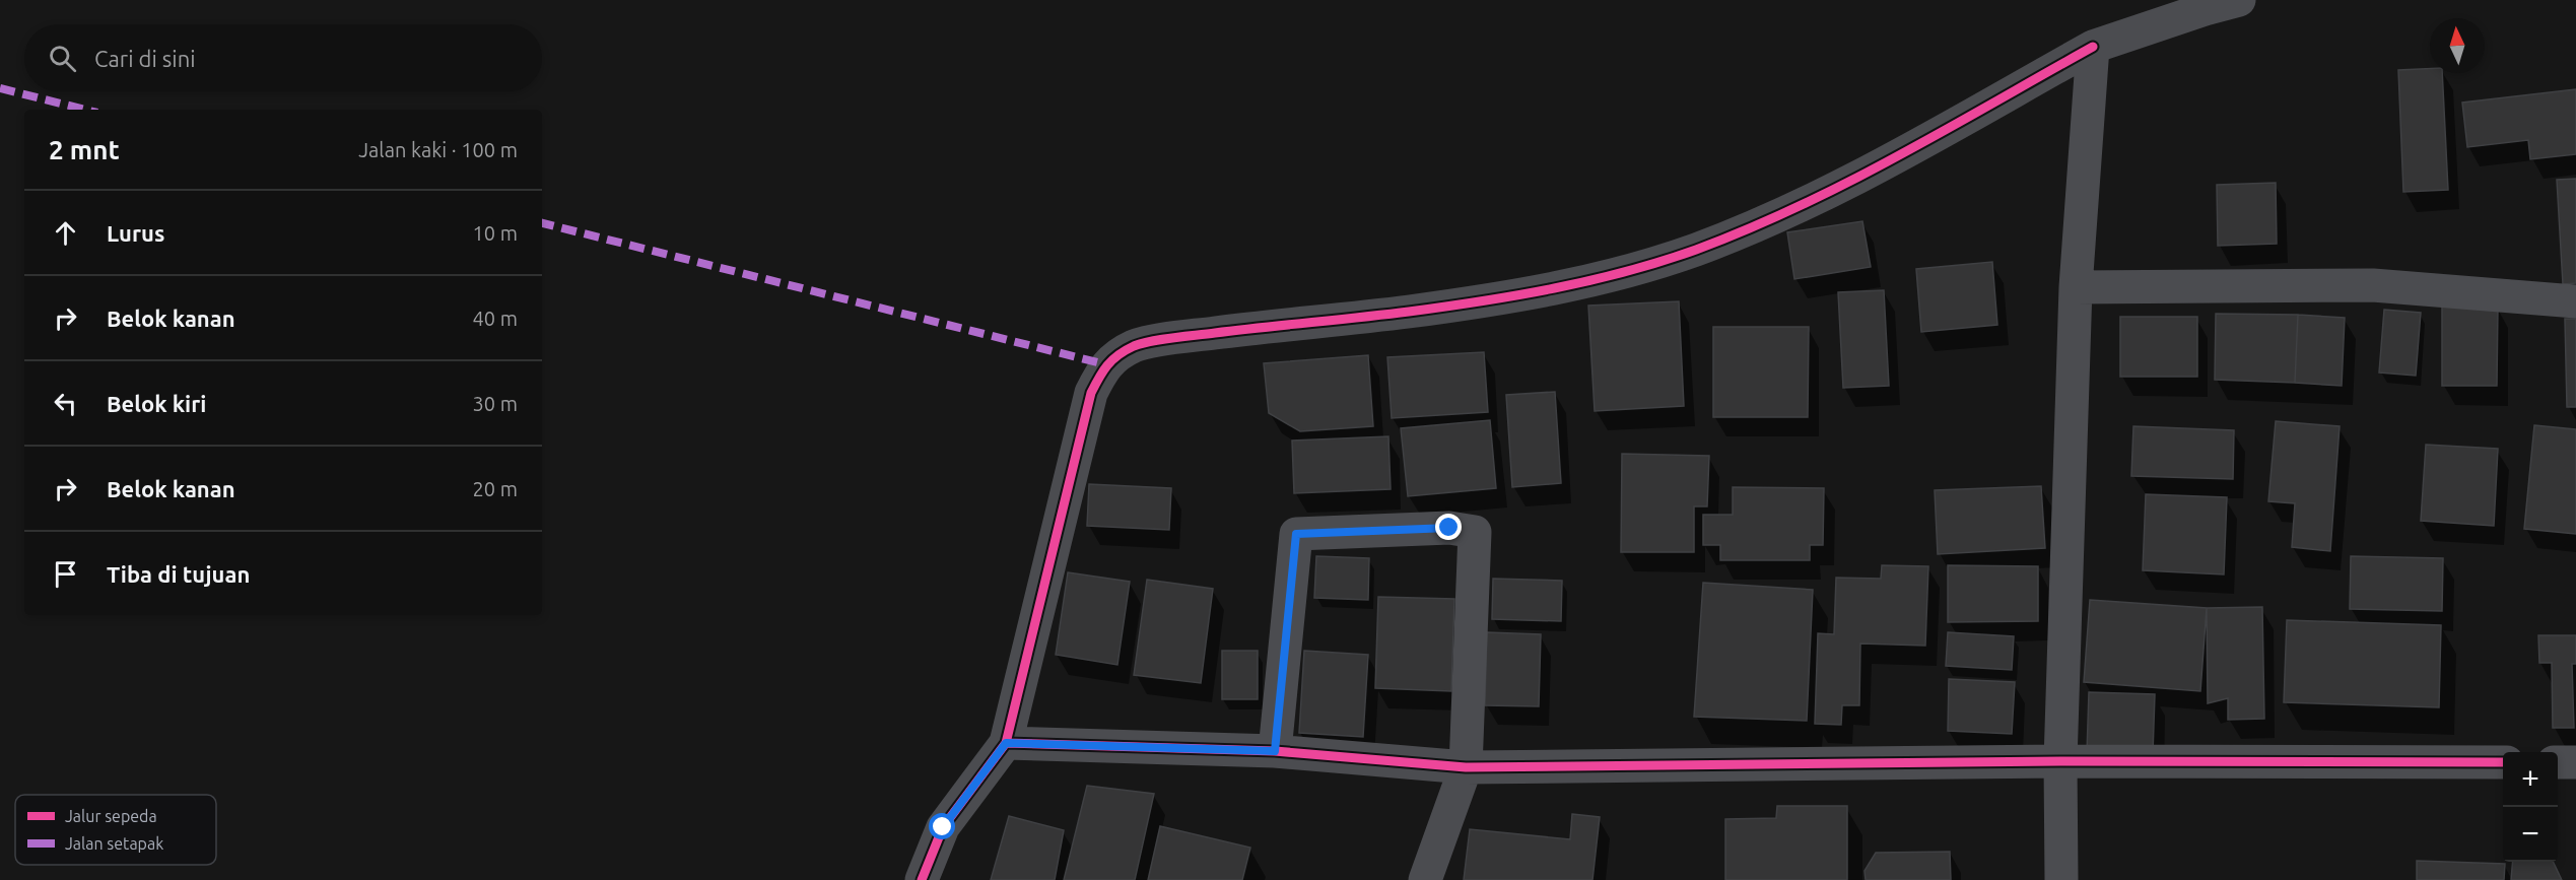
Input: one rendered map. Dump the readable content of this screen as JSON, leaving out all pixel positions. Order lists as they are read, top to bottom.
{
  "legend": ["Jalur sepeda", "Jalan setapak"],
  "north": "top",
  "page": {
    "search": "Cari di sini",
    "heading": ["2 mnt", "Jalan kaki · 100 m"],
    "list": [
      ["Lurus", "10 m"],
      ["Belok kanan", "40 m"],
      ["Belok kiri", "30 m"],
      ["Belok kanan", "20 m"],
      "Tiba di tujuan"
    ],
    "map_buttons": ["+", "−"]
  }
}
